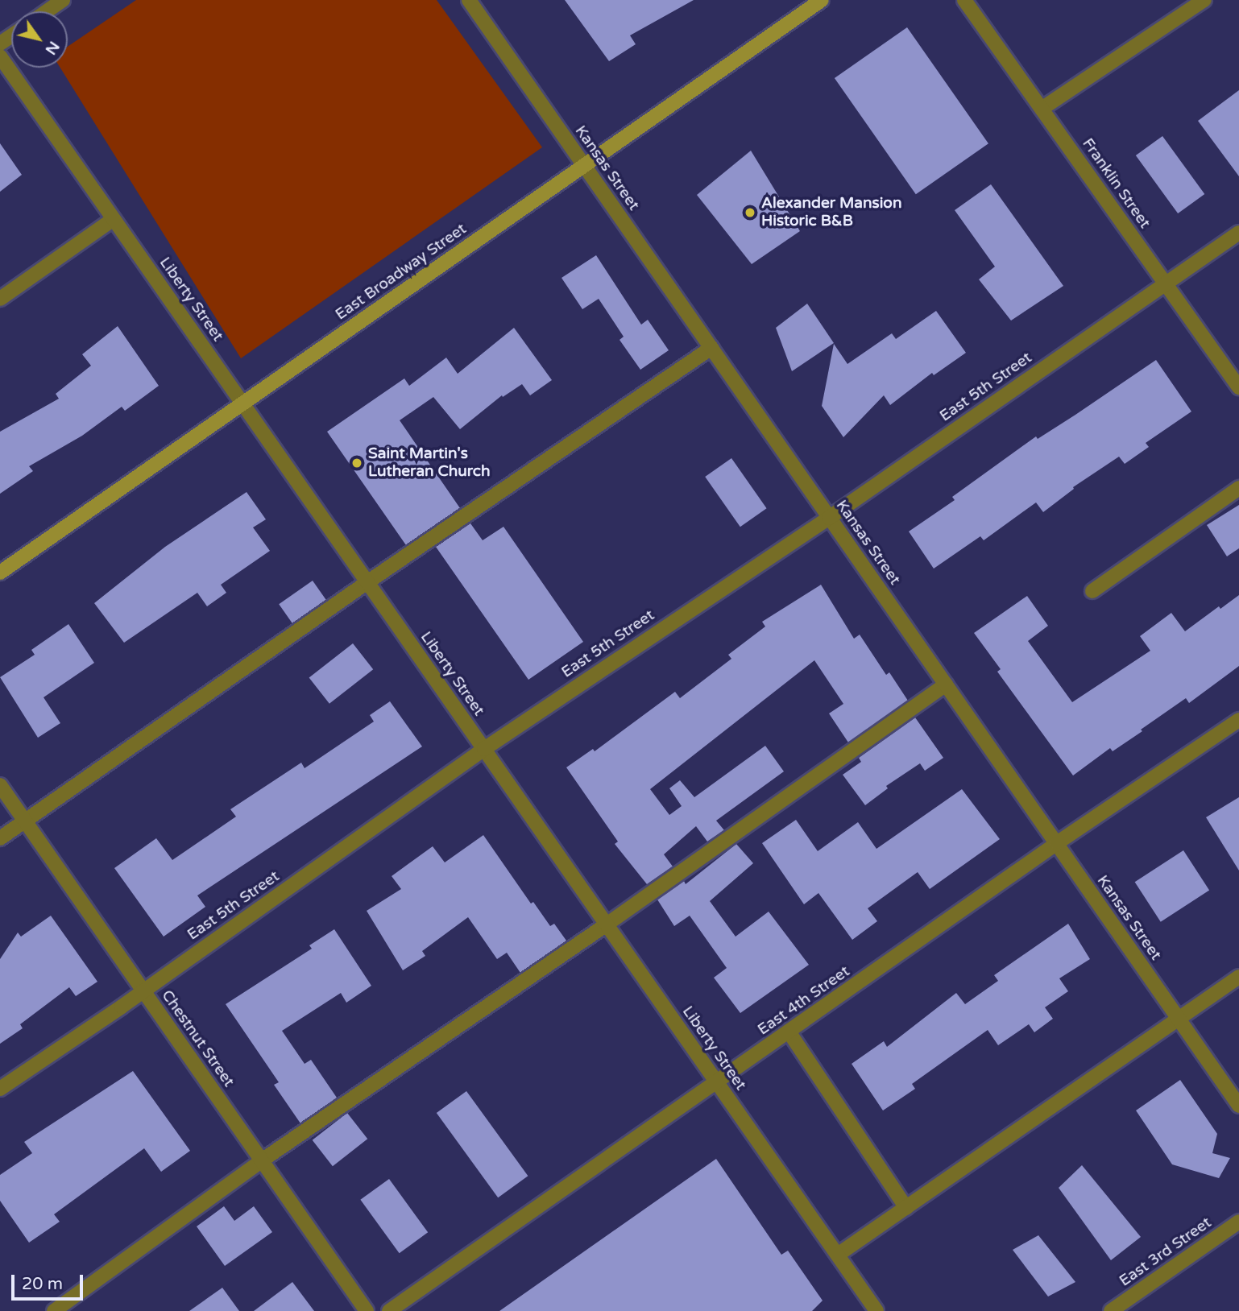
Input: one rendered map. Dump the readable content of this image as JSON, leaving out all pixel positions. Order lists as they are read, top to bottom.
{
  "streets": {
    "main road": ["East Broadway Street"],
    "street": [
      "Kansas Street",
      "Franklin Street",
      "Liberty Street",
      "East 5th Street",
      "East 4th Street",
      "Chestnut Street",
      "East 3rd Street"
    ]
  },
  "crossings": [
    ["Kansas Street", "East Broadway Street"],
    ["Kansas Street", "East 5th Street"],
    ["Kansas Street", "East 4th Street"],
    ["Franklin Street", "East 5th Street"],
    ["East Broadway Street", "Liberty Street"],
    ["Liberty Street", "East 5th Street"],
    ["Liberty Street", "East 4th Street"],
    ["East 5th Street", "Chestnut Street"]
  ],
  "places": ["Alexander Mansion Historic B&B", "Saint Martin's Lutheran Church"],
  "scale_bar": "20 m",
  "north": "bottom right"
}
